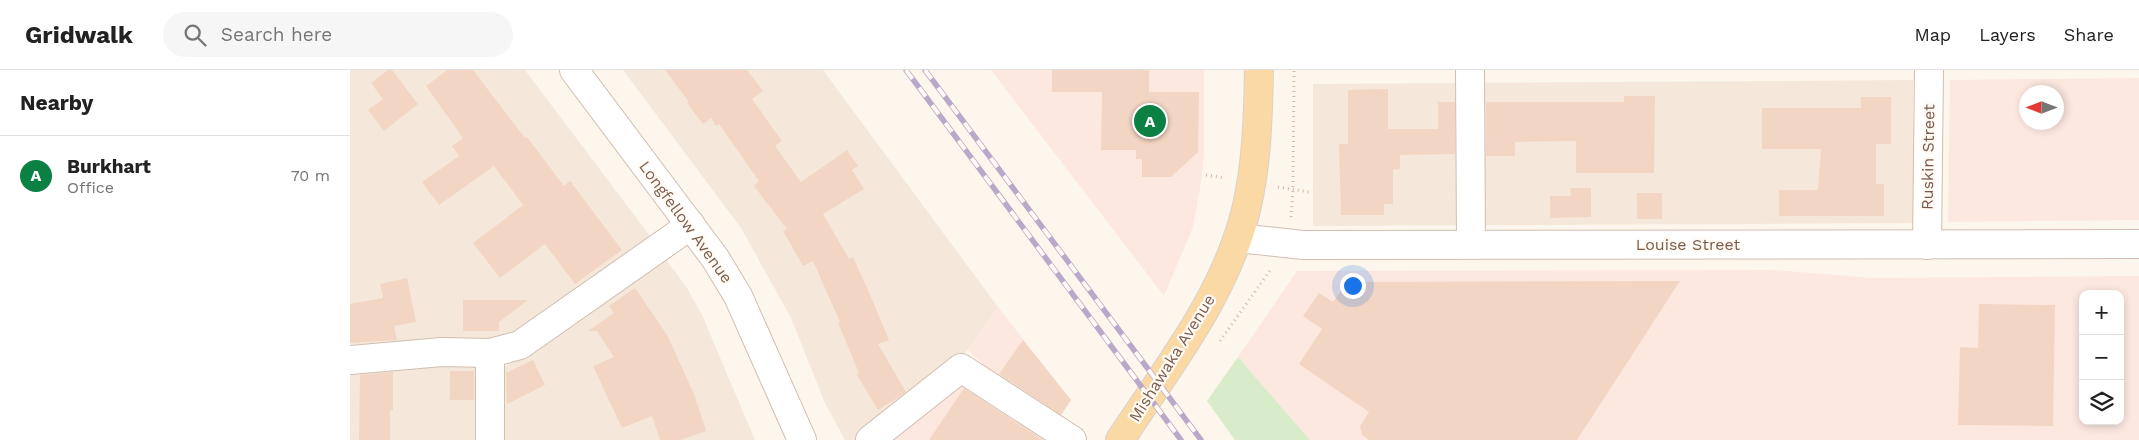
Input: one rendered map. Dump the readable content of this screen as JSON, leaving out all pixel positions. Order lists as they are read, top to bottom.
{
  "streets": {
    "main road": ["Mishawaka Avenue"],
    "street": ["Ruskin Street", "Longfellow Avenue", "Louise Street"]
  },
  "crossings": [
    ["Ruskin Street", "Louise Street"],
    ["Louise Street", "Mishawaka Avenue"]
  ],
  "north": "left",
  "page": {
    "header": "Gridwalk",
    "search": "Search here",
    "nav": ["Map", "Layers", "Share"],
    "heading": "Nearby",
    "pins": "A",
    "list": [
      {
        "mark": "A",
        "name": "Burkhart",
        "note": "Office",
        "value": "70 m"
      }
    ],
    "map_buttons": ["+", "−"]
  }
}
